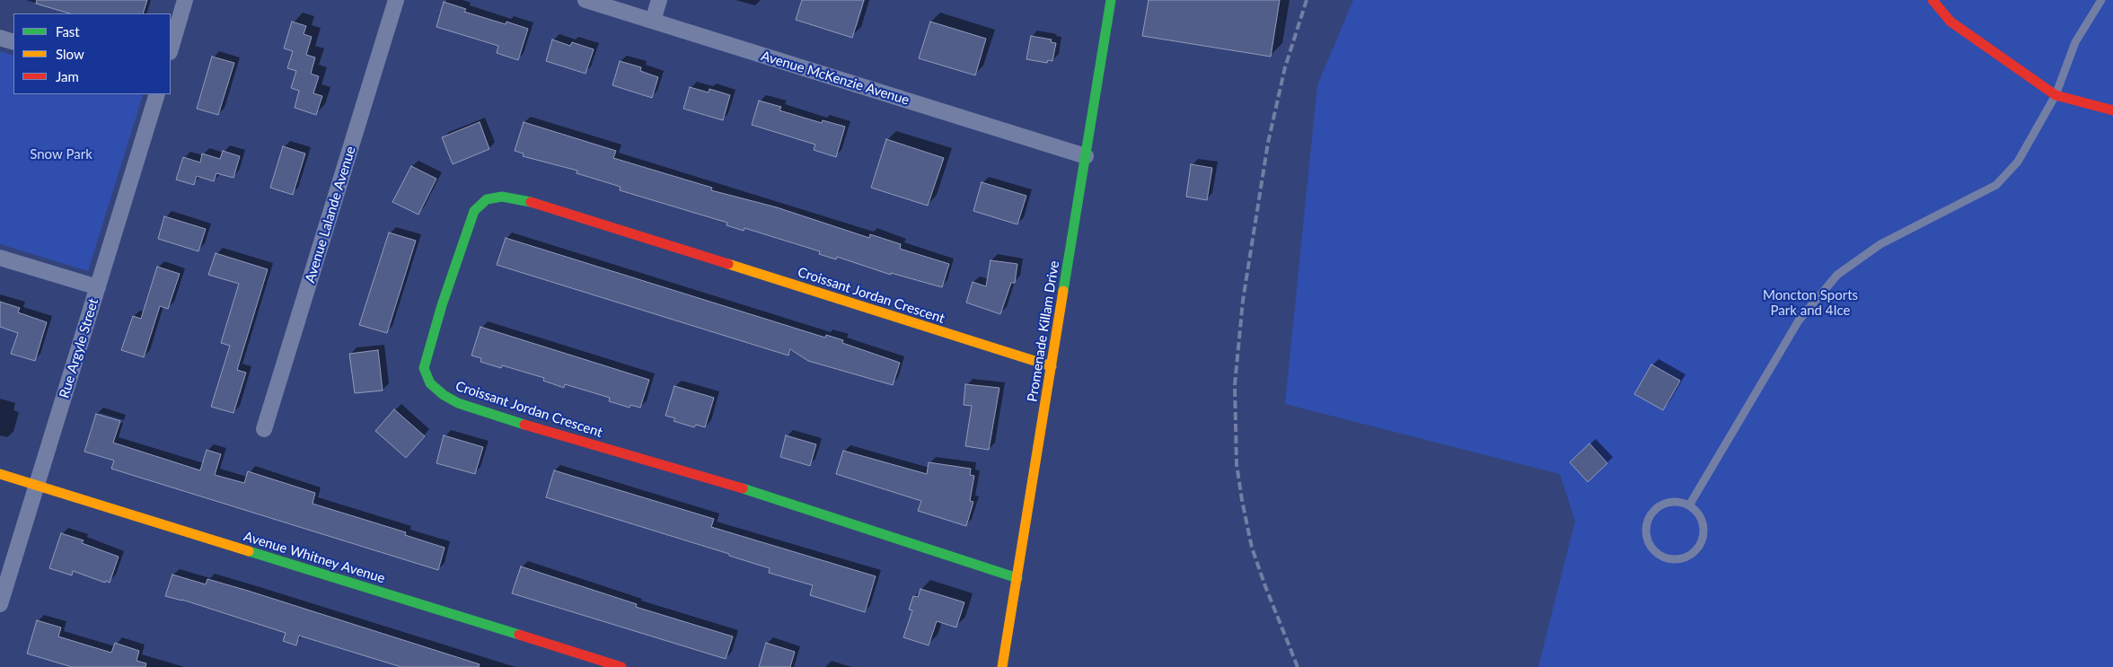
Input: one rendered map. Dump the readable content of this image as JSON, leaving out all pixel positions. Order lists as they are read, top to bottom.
{
  "streets": {
    "street": [
      "Avenue McKenzie Avenue",
      "Avenue Lalande Avenue",
      "Croissant Jordan Crescent",
      "Promenade Killam Drive",
      "Rue Argyle Street",
      "Avenue Whitney Avenue"
    ]
  },
  "crossings": [
    ["Avenue McKenzie Avenue", "Promenade Killam Drive"],
    ["Croissant Jordan Crescent", "Promenade Killam Drive"],
    ["Rue Argyle Street", "Avenue Whitney Avenue"]
  ],
  "parks": ["Snow Park", "Moncton Sports Park and 4Ice"],
  "legend": ["Fast", "Slow", "Jam"]
}
